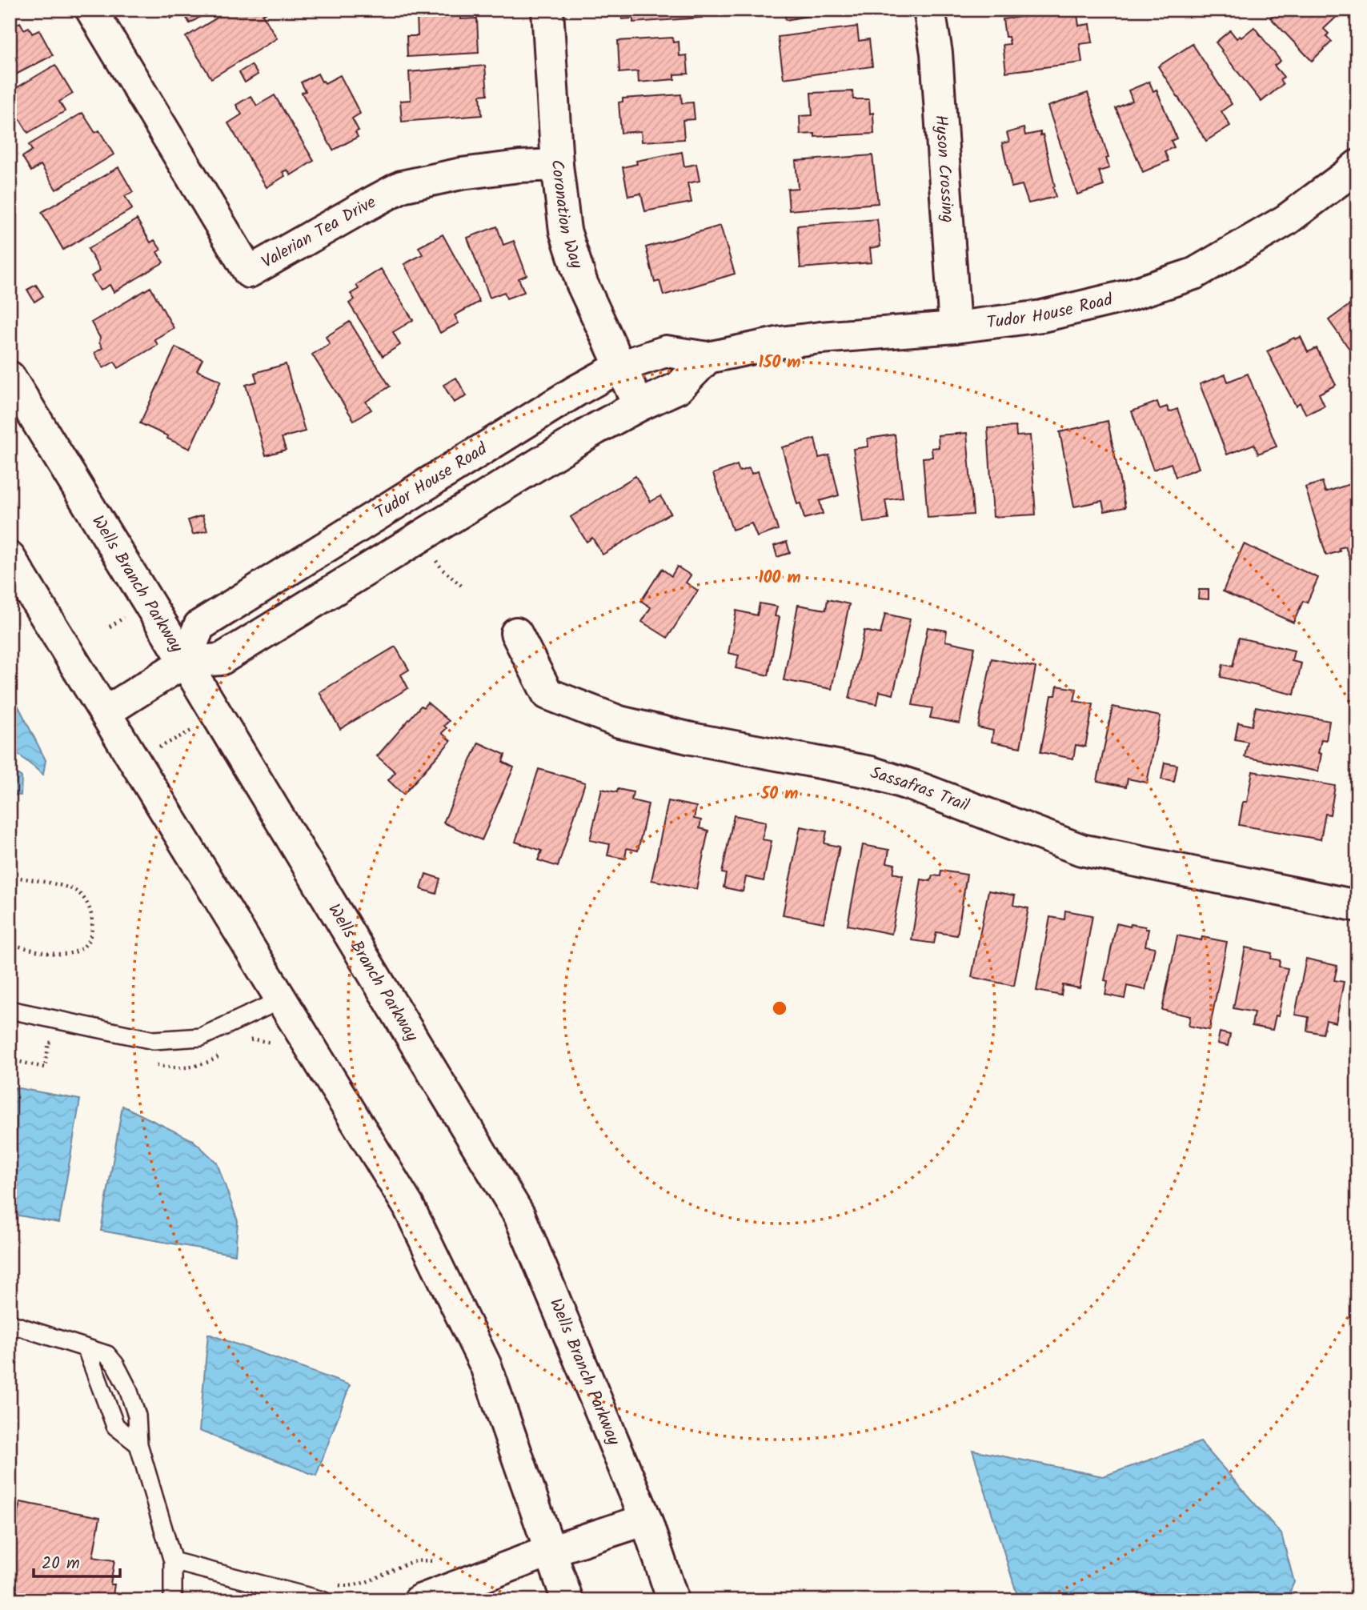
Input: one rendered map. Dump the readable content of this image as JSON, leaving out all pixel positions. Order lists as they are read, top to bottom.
{
  "streets": {
    "street": [
      "Hyson Crossing",
      "Coronation Way",
      "Valerian Tea Drive",
      "Tudor House Road",
      "Wells Branch Parkway",
      "Sassafras Trail"
    ]
  },
  "crossings": [
    ["Hyson Crossing", "Tudor House Road"],
    ["Coronation Way", "Valerian Tea Drive"],
    ["Coronation Way", "Tudor House Road"],
    ["Tudor House Road", "Wells Branch Parkway"]
  ],
  "scale_bar": "20 m",
  "rings": ["150 m", "100 m", "50 m"]
}
